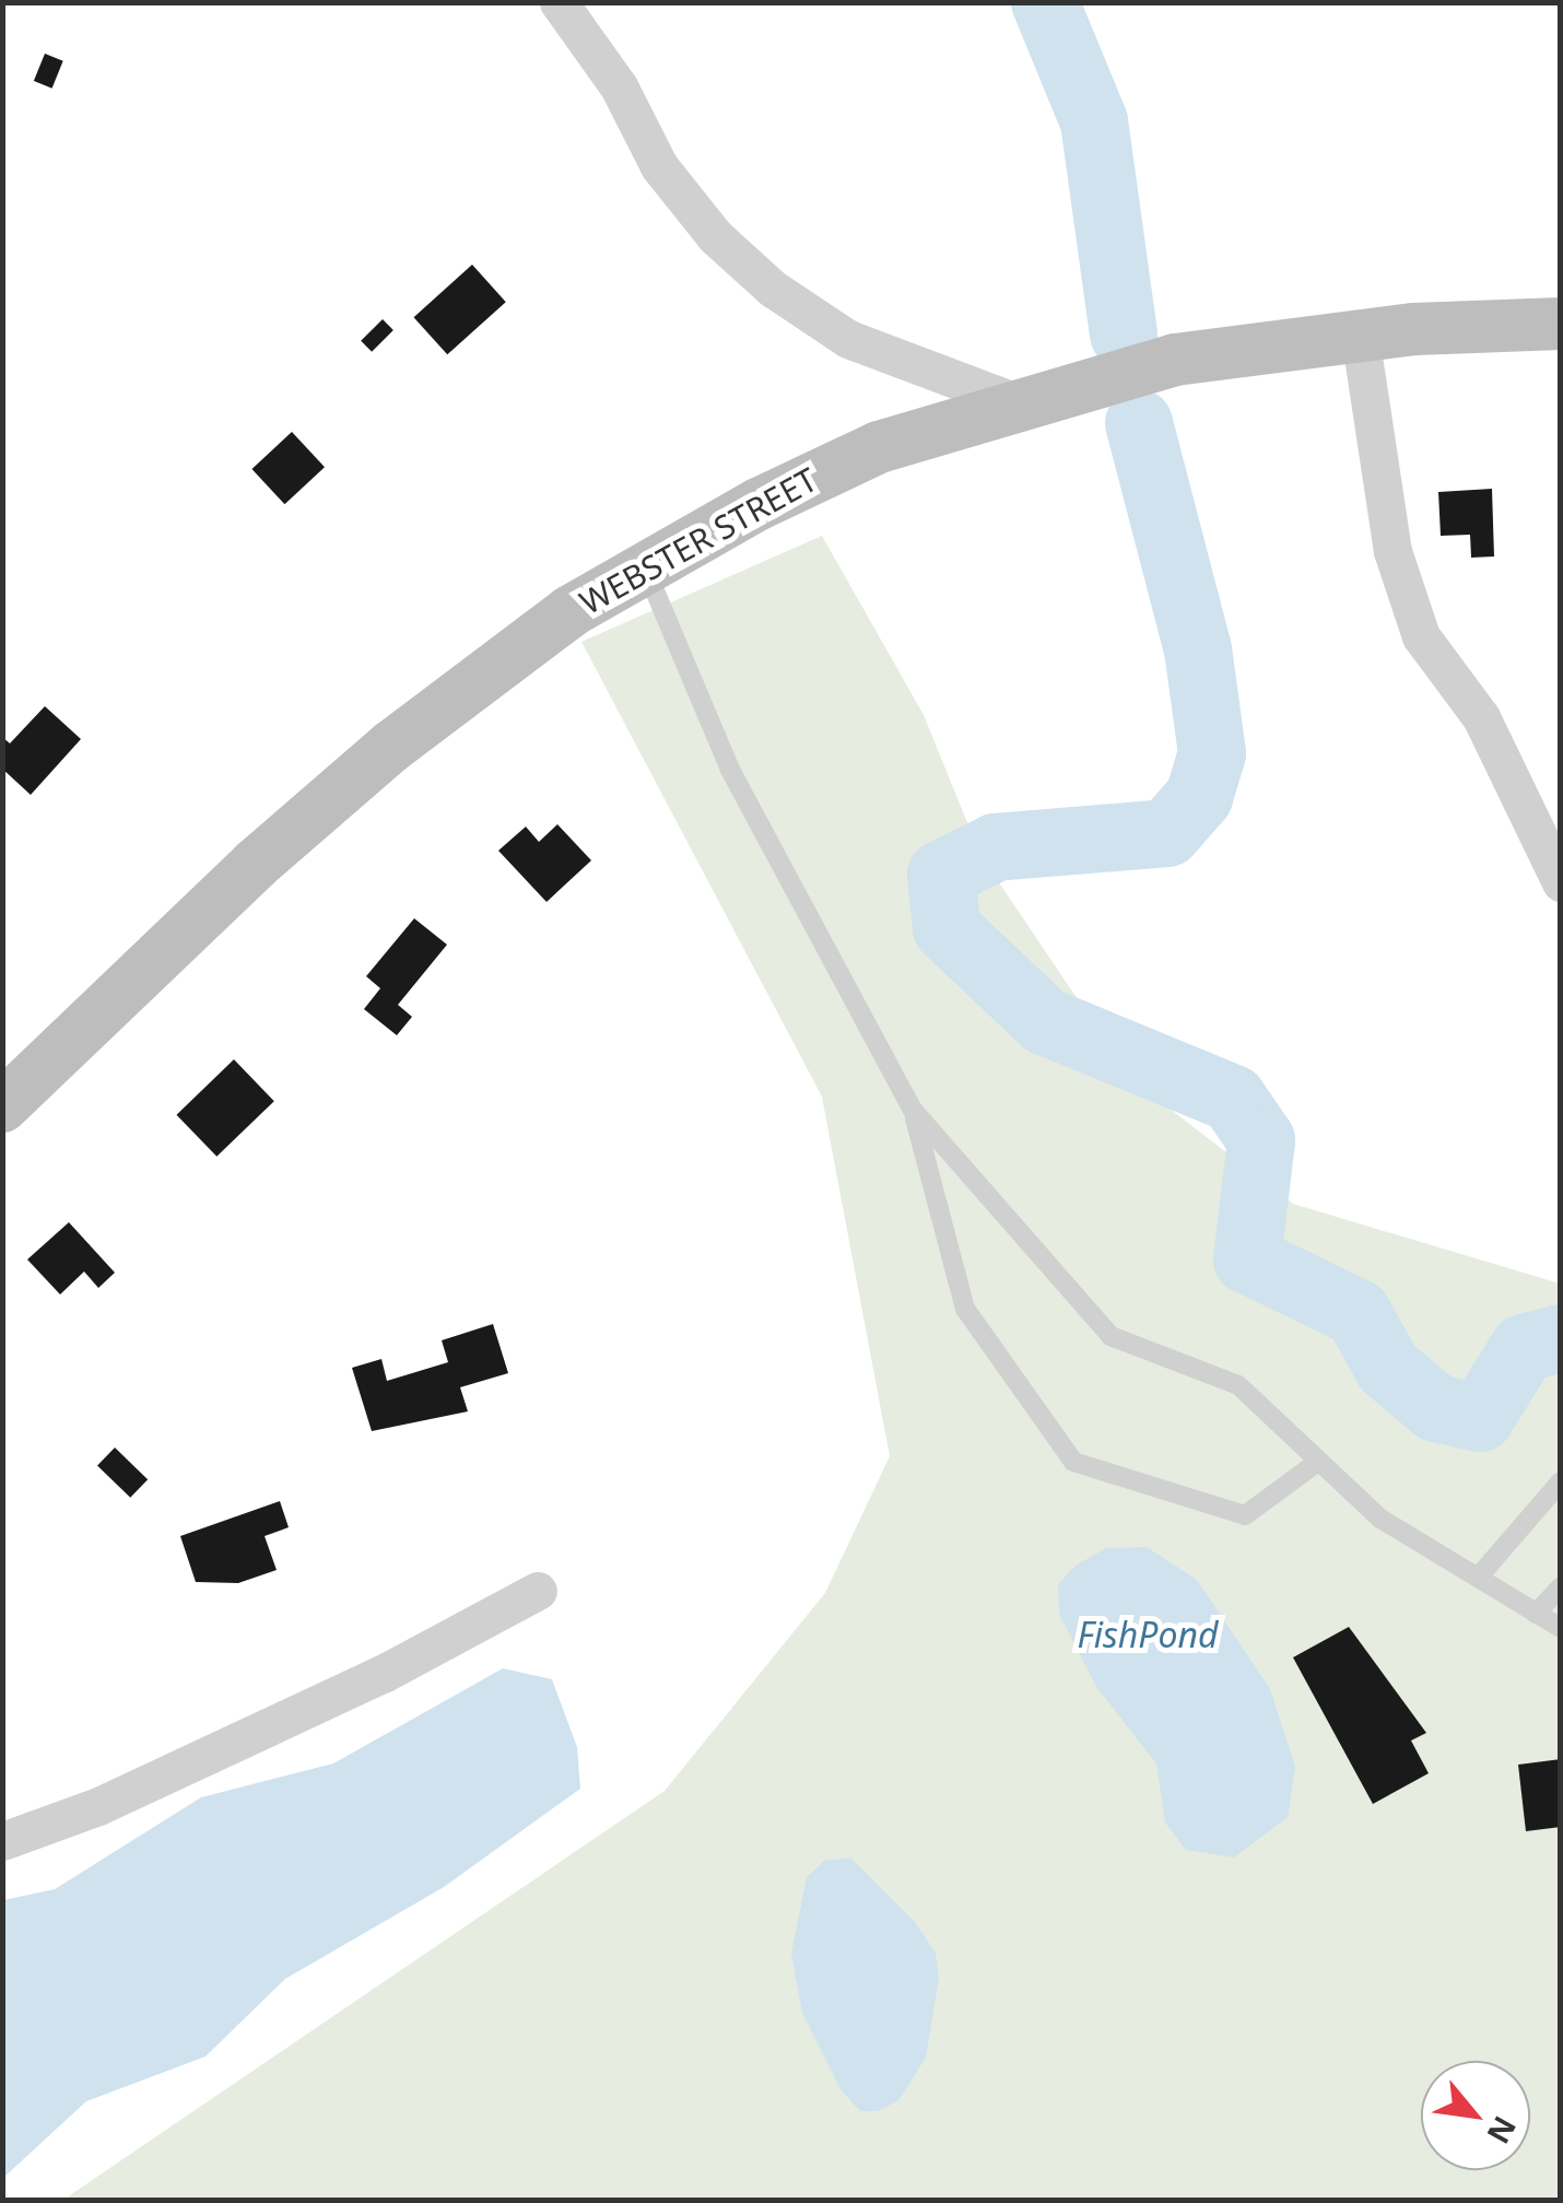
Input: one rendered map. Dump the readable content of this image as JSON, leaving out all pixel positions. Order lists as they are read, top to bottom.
{
  "streets": {
    "street": ["WEBSTER STREET"]
  },
  "water": ["FishPond"],
  "north": "bottom right"
}
